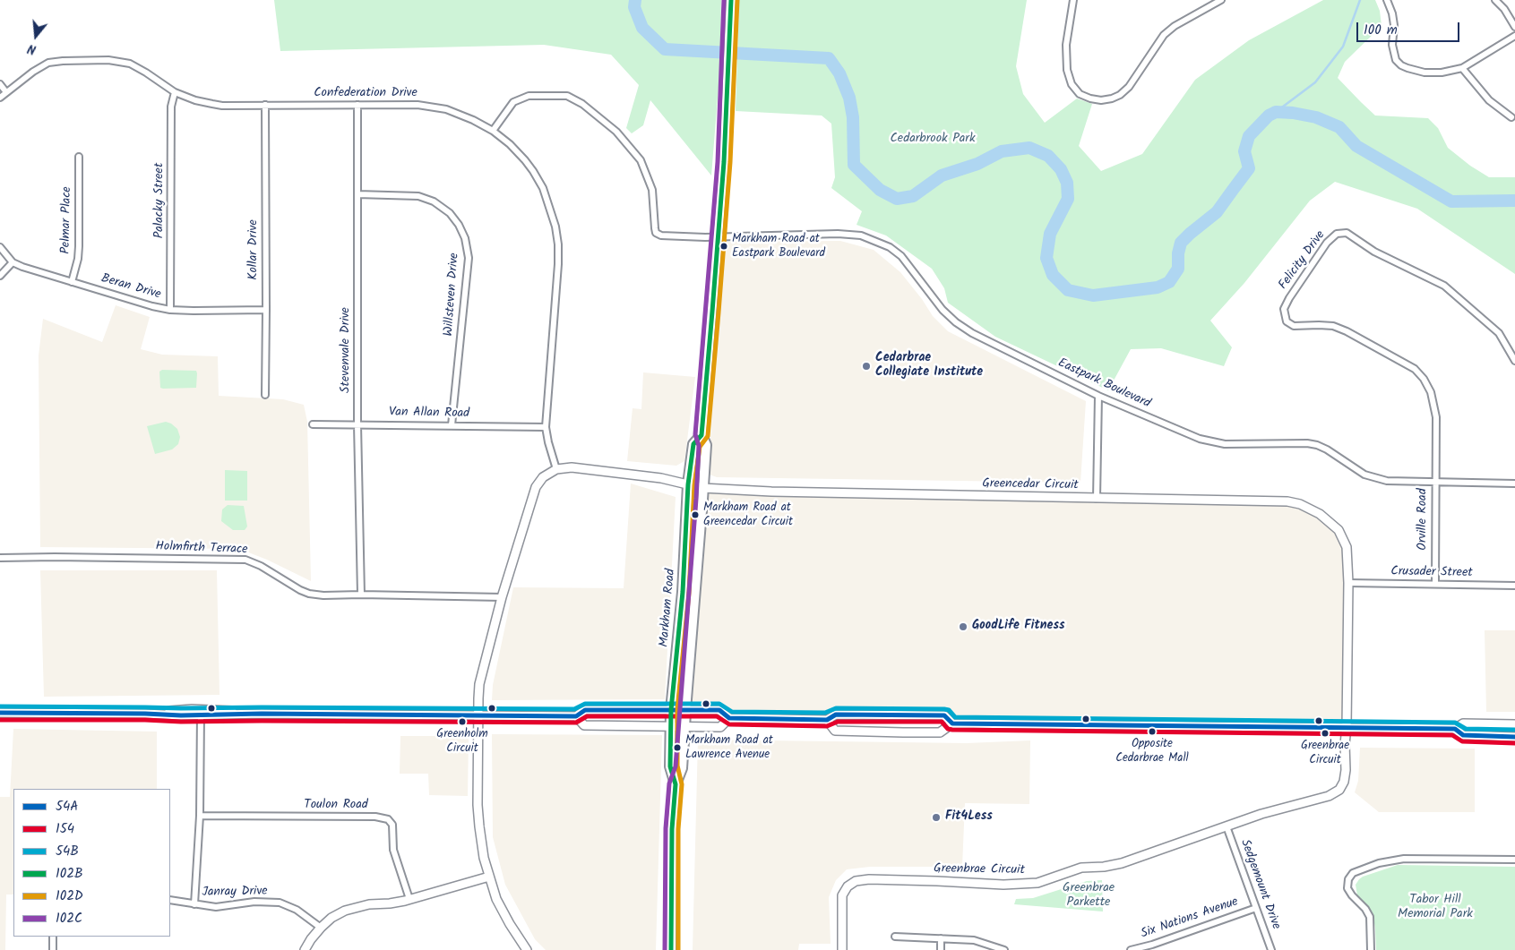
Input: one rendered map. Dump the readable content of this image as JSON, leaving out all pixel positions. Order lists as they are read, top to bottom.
{
  "streets": {
    "main road": ["Markham Road"],
    "street": [
      "Confederation Drive",
      "Palacky Street",
      "Pelmar Place",
      "Kollar Drive",
      "Felicity Drive",
      "Beran Drive",
      "Willsteven Drive",
      "Stevenvale Drive",
      "Eastpark Boulevard",
      "Van Allan Road",
      "Greencedar Circuit",
      "Orville Road",
      "Holmfirth Terrace",
      "Crusader Street",
      "Toulon Road",
      "Greenbrae Circuit",
      "Sedgemount Drive",
      "Janray Drive",
      "Six Nations Avenue"
    ]
  },
  "crossings": [
    ["Confederation Drive", "Palacky Street"],
    ["Confederation Drive", "Kollar Drive"],
    ["Confederation Drive", "Stevenvale Drive"],
    ["Confederation Drive", "Eastpark Boulevard"],
    ["Confederation Drive", "Van Allan Road"],
    ["Confederation Drive", "Greencedar Circuit"],
    ["Palacky Street", "Beran Drive"],
    ["Pelmar Place", "Beran Drive"],
    ["Kollar Drive", "Beran Drive"],
    ["Felicity Drive", "Eastpark Boulevard"],
    ["Felicity Drive", "Orville Road"],
    ["Willsteven Drive", "Stevenvale Drive"],
    ["Willsteven Drive", "Van Allan Road"],
    ["Stevenvale Drive", "Van Allan Road"],
    ["Stevenvale Drive", "Holmfirth Terrace"],
    ["Eastpark Boulevard", "Orville Road"],
    ["Eastpark Boulevard", "Markham Road"],
    ["Greencedar Circuit", "Crusader Street"],
    ["Greencedar Circuit", "Markham Road"],
    ["Greencedar Circuit", "Greenbrae Circuit"],
    ["Orville Road", "Crusader Street"],
    ["Greenbrae Circuit", "Sedgemount Drive"],
    ["Sedgemount Drive", "Six Nations Avenue"]
  ],
  "parks": ["Cedarbrook Park", "Greenbrae Parkette", "Tabor Hill Memorial Park"],
  "places": [
    "Markham Road at Eastpark Boulevard",
    "Cedarbrae Collegiate Institute",
    "Markham Road at Greencedar Circuit",
    "GoodLife Fitness",
    "Greenholm Circuit",
    "Opposite Cedarbrae Mall",
    "Greenbrae Circuit",
    "Markham Road at Lawrence Avenue",
    "Fit4Less"
  ],
  "lines": [
    "transit line 102B",
    "transit line 102D",
    "transit line 102C",
    "transit line 54B",
    "transit line 54A",
    "transit line 154"
  ],
  "legend": [
    "54A",
    "154",
    "54B",
    "102B",
    "102D",
    "102C"
  ],
  "scale_bar": "100 m",
  "north": "bottom"
}
